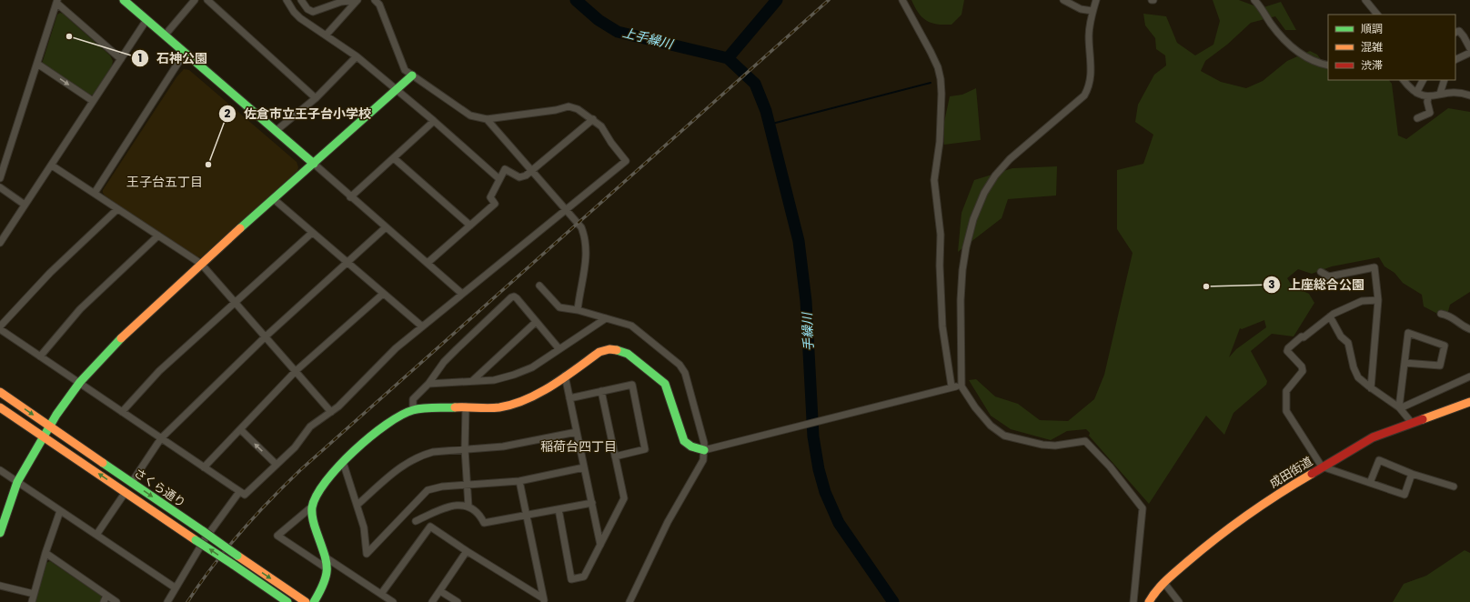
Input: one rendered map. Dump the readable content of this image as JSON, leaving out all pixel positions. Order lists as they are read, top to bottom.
{
  "streets": {
    "main road": ["成田街道", "さくら通り"]
  },
  "districts": ["王子台五丁目", "稲荷台四丁目"],
  "water": ["上手繰川", "手繰川"],
  "places": ["石神公園", "佐倉市立王子台小学校", "上座総合公園"],
  "legend": ["順調", "混雑", "渋滞"]
}
